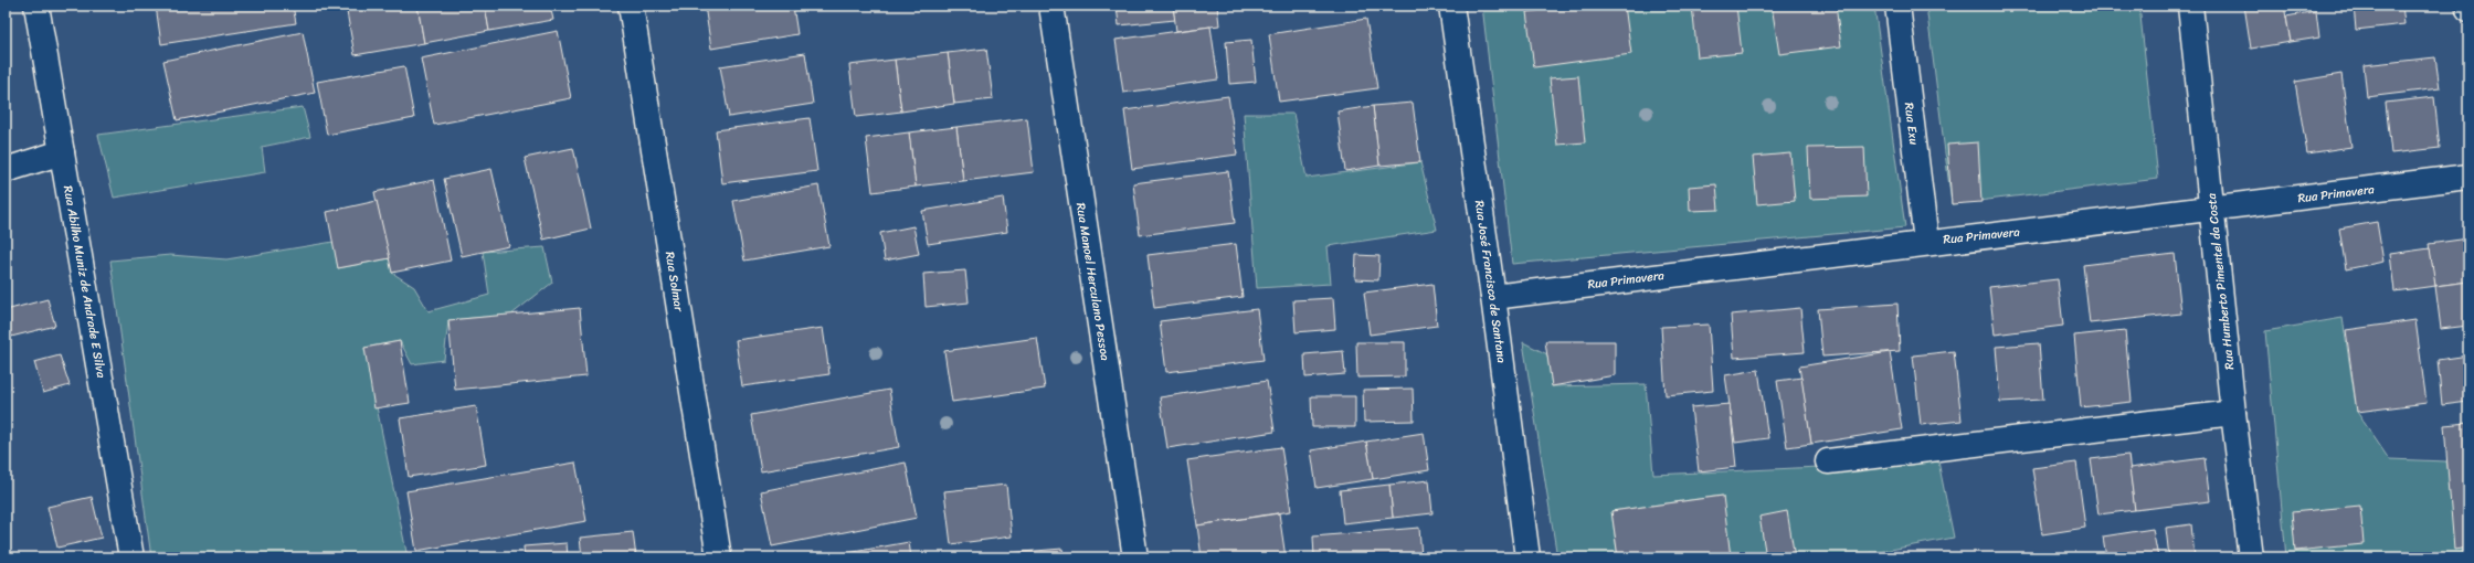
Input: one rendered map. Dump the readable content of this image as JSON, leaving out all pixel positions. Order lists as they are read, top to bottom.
{
  "streets": {
    "street": [
      "Rua Exu",
      "Rua Primavera",
      "Rua Abilho Muniz de Andrade E Silva",
      "Rua Solmar",
      "Rua Manoel Herculano Pessoa",
      "Rua José Francisco de Santana",
      "Rua Humberto Pimentel da Costa"
    ]
  },
  "crossings": [
    ["Rua Exu", "Rua Primavera"],
    ["Rua Primavera", "Rua José Francisco de Santana"],
    ["Rua Primavera", "Rua Humberto Pimentel da Costa"]
  ]
}
